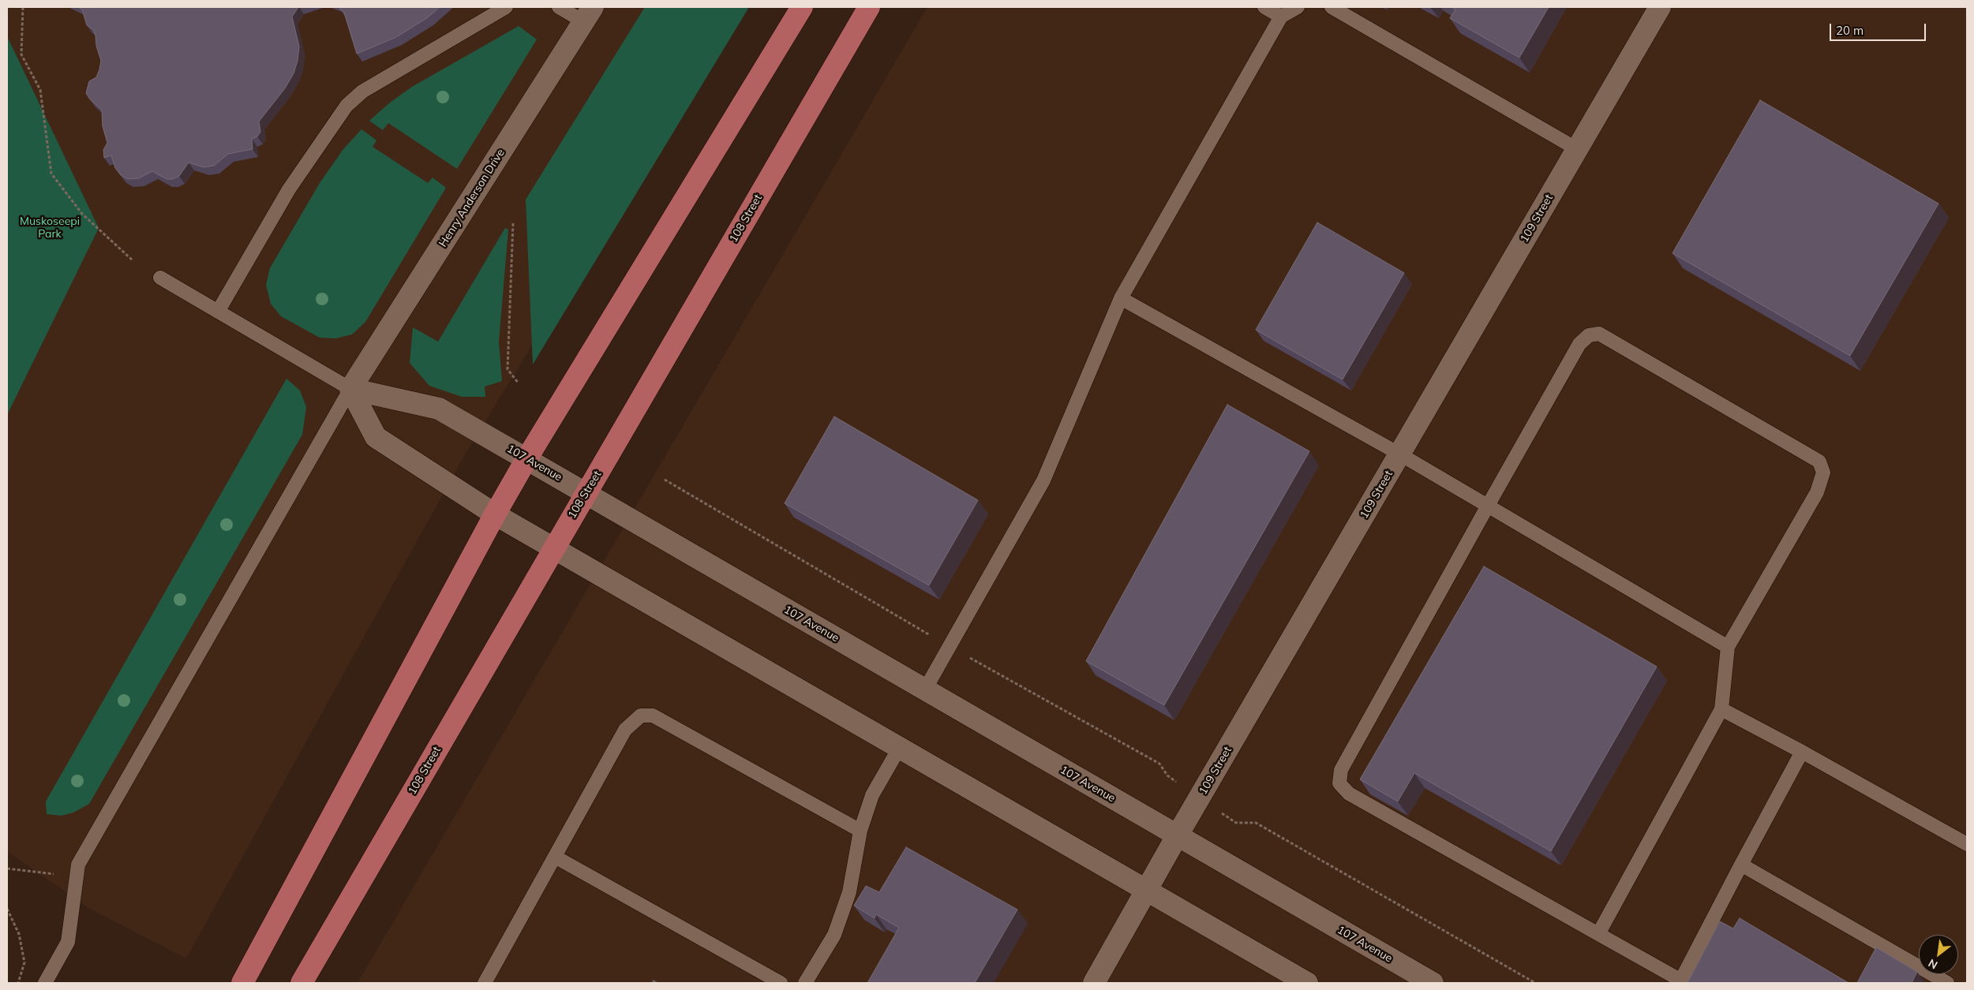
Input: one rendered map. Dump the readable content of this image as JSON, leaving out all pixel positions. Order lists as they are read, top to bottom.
{
  "streets": {
    "main road": [
      "Henry Anderson Drive",
      "108 Street",
      "109 Street",
      "107 Avenue"
    ]
  },
  "crossings": [
    ["Henry Anderson Drive", "107 Avenue"],
    ["108 Street", "107 Avenue"],
    ["109 Street", "107 Avenue"]
  ],
  "parks": ["Muskoseepi Park"],
  "scale_bar": "20 m",
  "north": "bottom left"
}
